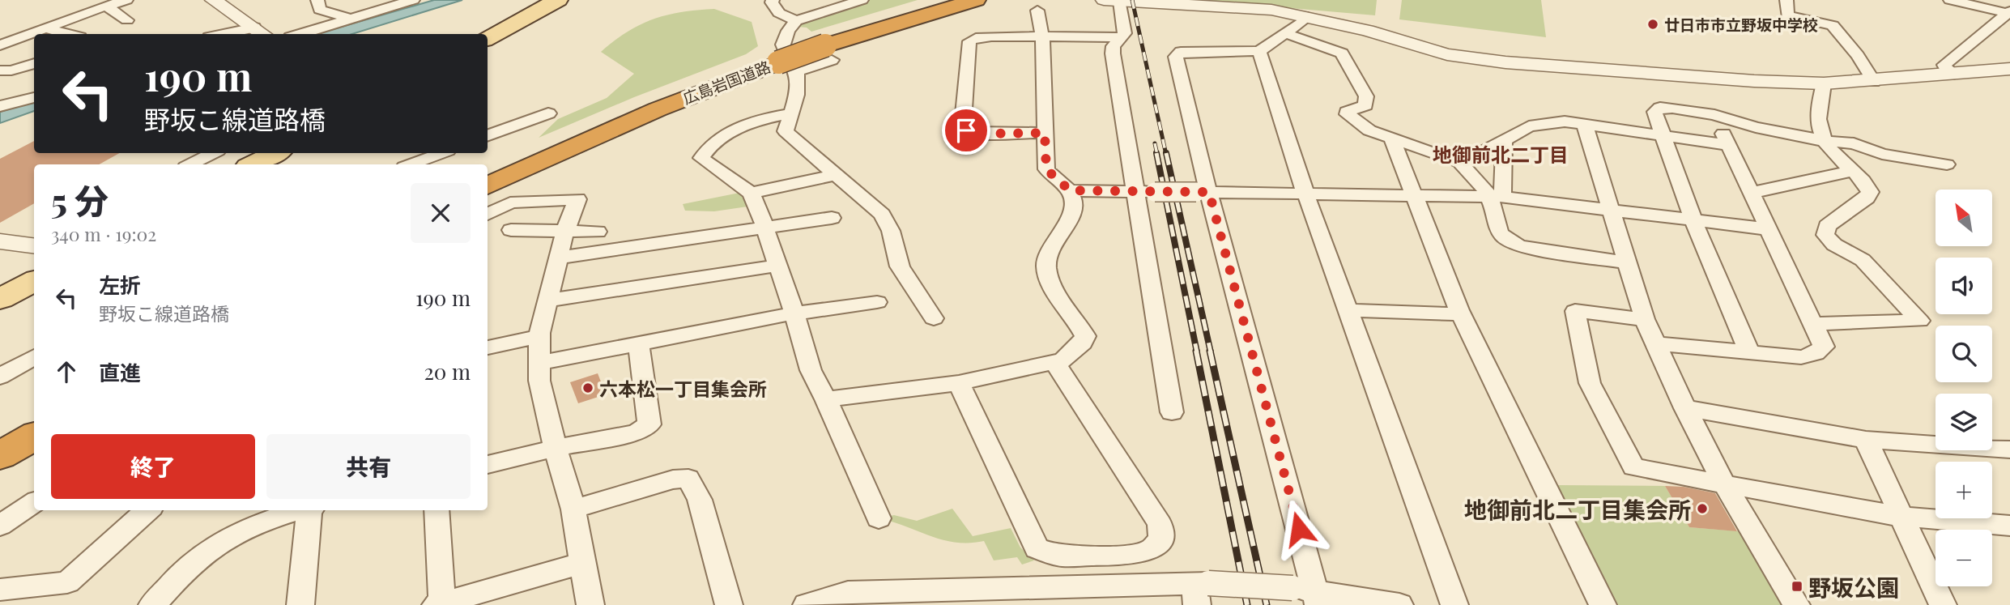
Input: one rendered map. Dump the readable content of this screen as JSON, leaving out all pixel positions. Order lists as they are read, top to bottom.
{
  "streets": {
    "highway": ["広島岩国道路"]
  },
  "districts": ["地御前北二丁目"],
  "places": {
    "other": ["廿日市市立野坂中学校", "六本松一丁目集会所", "地御前北二丁目集会所"],
    "transit": ["野坂公園"]
  },
  "north": "top left",
  "page": {
    "turn": ["190 m", "野坂こ線道路橋"],
    "heading": ["5 分", "340 m · 19:02"],
    "map_buttons": ["+", "−"],
    "list": [
      {
        "name": "左折",
        "note": "野坂こ線道路橋",
        "value": "190 m"
      },
      {
        "name": "直進",
        "value": "20 m"
      }
    ],
    "buttons": ["終了", "共有"]
  }
}
